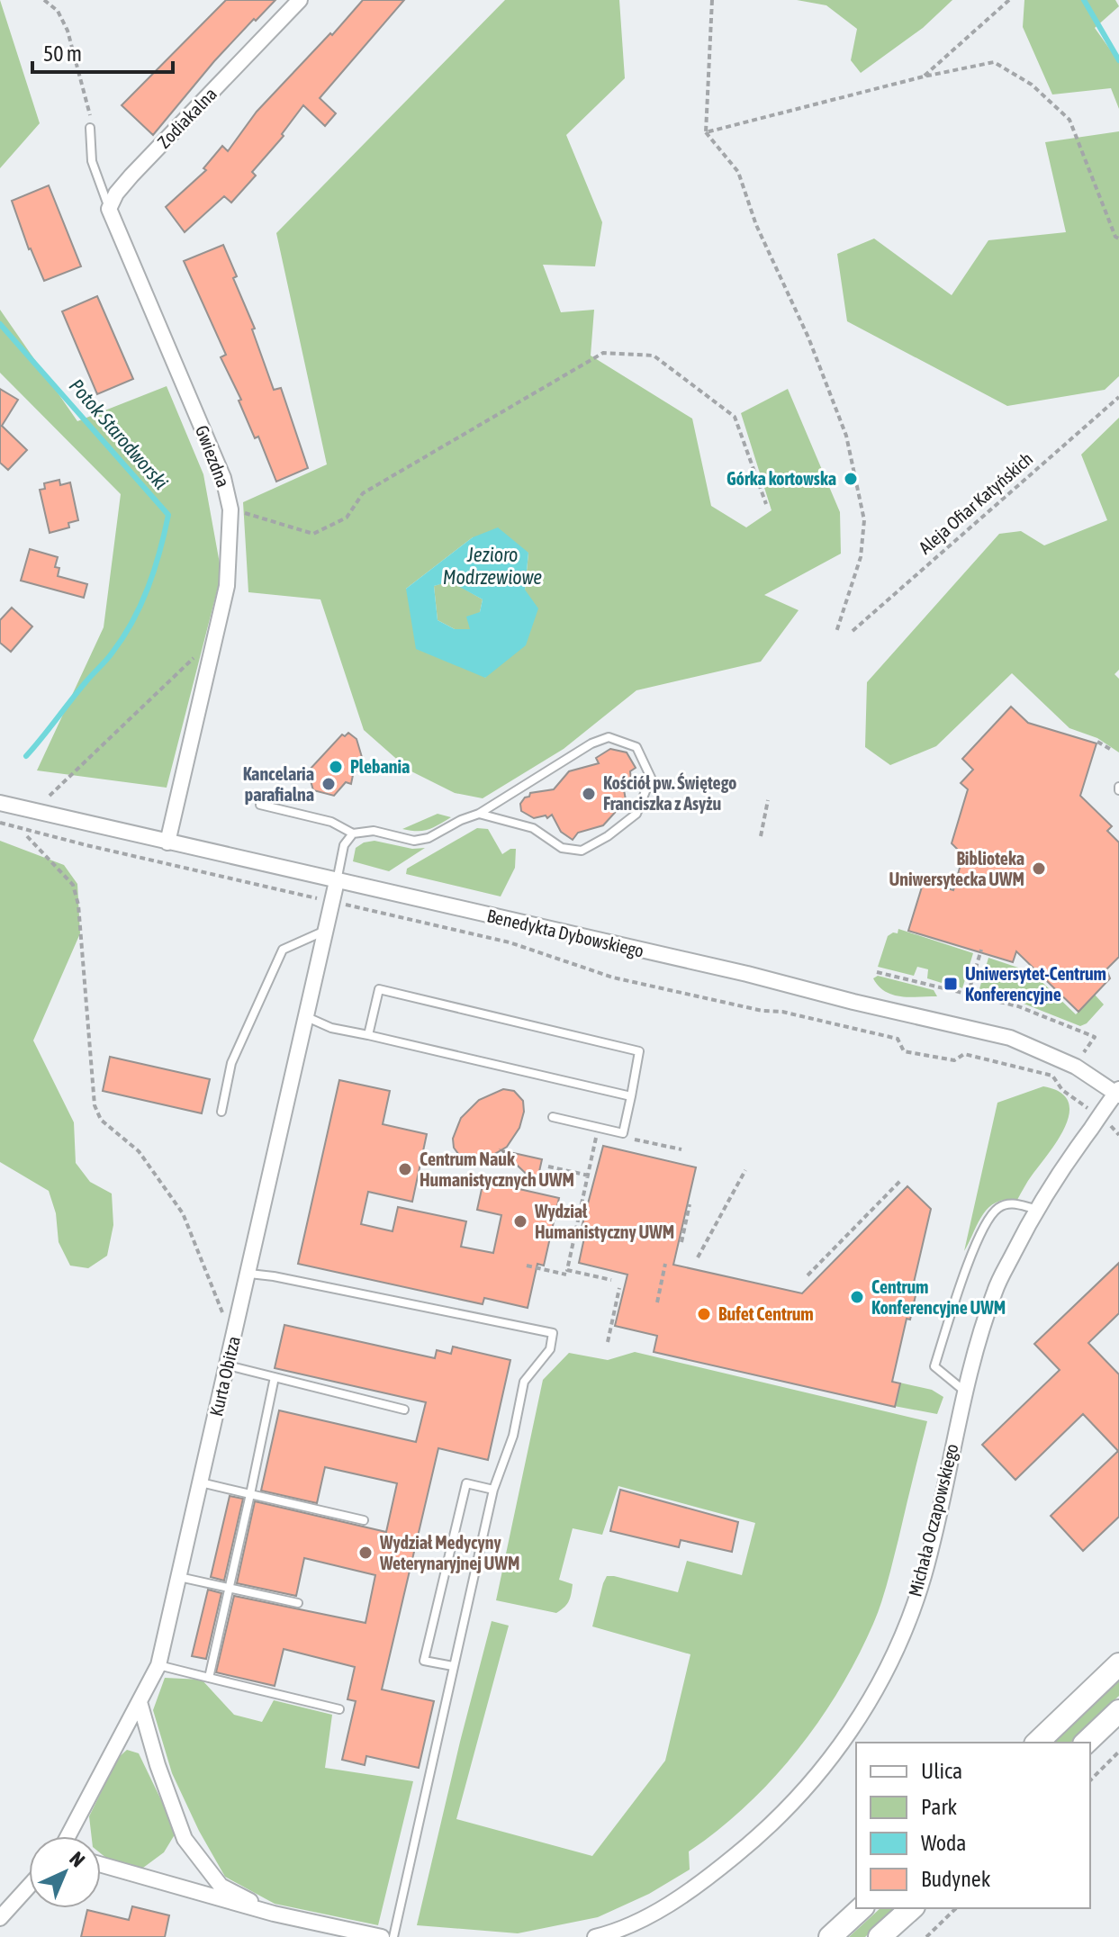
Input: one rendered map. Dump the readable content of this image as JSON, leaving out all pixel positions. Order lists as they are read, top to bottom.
{
  "streets": {
    "street": [
      "Zodiakalna",
      "Gwiezdna",
      "Benedykta Dybowskiego",
      "Kurta Obitza",
      "Michała Oczapowskiego"
    ],
    "path": ["Aleja Ofiar Katyńskich"]
  },
  "crossings": [
    ["Zodiakalna", "Gwiezdna"],
    ["Gwiezdna", "Benedykta Dybowskiego"],
    ["Benedykta Dybowskiego", "Kurta Obitza"],
    ["Benedykta Dybowskiego", "Michała Oczapowskiego"]
  ],
  "water": ["Potok Starodworski", "Jezioro Modrzewiowe"],
  "places": {
    "other": [
      "Górka kortowska",
      "Plebania",
      "Kancelaria parafialna",
      "Kościół pw. Świętego Franciszka z Asyżu",
      "Biblioteka Uniwersytecka UWM",
      "Centrum Nauk Humanistycznych UWM",
      "Wydział Humanistyczny UWM",
      "Centrum Konferencyjne UWM",
      "Bufet Centrum",
      "Wydział Medycyny Weterynaryjnej UWM"
    ],
    "transit": ["Uniwersytet-Centrum Konferencyjne"]
  },
  "legend": [
    "Ulica",
    "Park",
    "Woda",
    "Budynek"
  ],
  "scale_bar": "50 m",
  "north": "top right"
}
